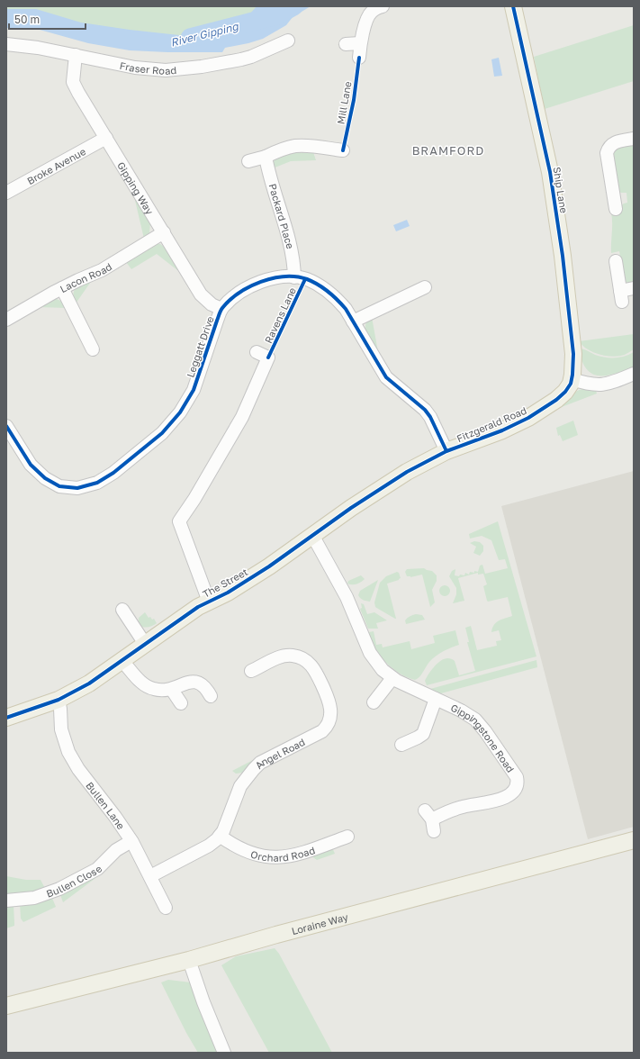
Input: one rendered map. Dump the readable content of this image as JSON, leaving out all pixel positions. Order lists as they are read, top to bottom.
{
  "streets": {
    "main road": [
      "Ship Lane",
      "Fitzgerald Road",
      "The Street",
      "Loraine Way"
    ],
    "street": [
      "Fraser Road",
      "Broke Avenue",
      "Gipping Way",
      "Packard Place",
      "Lacon Road",
      "Ravens Lane",
      "Leggatt Drive",
      "Gippingstone Road",
      "Angel Road",
      "Bullen Lane",
      "Orchard Road",
      "Bullen Close"
    ],
    "cycle path": ["Mill Lane"]
  },
  "crossings": [
    ["Fraser Road", "Gipping Way"],
    ["Broke Avenue", "Gipping Way"],
    ["Gipping Way", "Lacon Road"],
    ["Gipping Way", "Leggatt Drive"],
    ["Ship Lane", "Fitzgerald Road"],
    ["Packard Place", "Leggatt Drive"],
    ["Ravens Lane", "The Street"],
    ["Leggatt Drive", "Fitzgerald Road"],
    ["Leggatt Drive", "The Street"],
    ["Fitzgerald Road", "The Street"],
    ["The Street", "Gippingstone Road"],
    ["The Street", "Bullen Lane"],
    ["Angel Road", "Bullen Lane"],
    ["Angel Road", "Orchard Road"],
    ["Bullen Lane", "Bullen Close"]
  ],
  "districts": ["BRAMFORD"],
  "water": ["River Gipping"],
  "scale_bar": "50 m"
}
